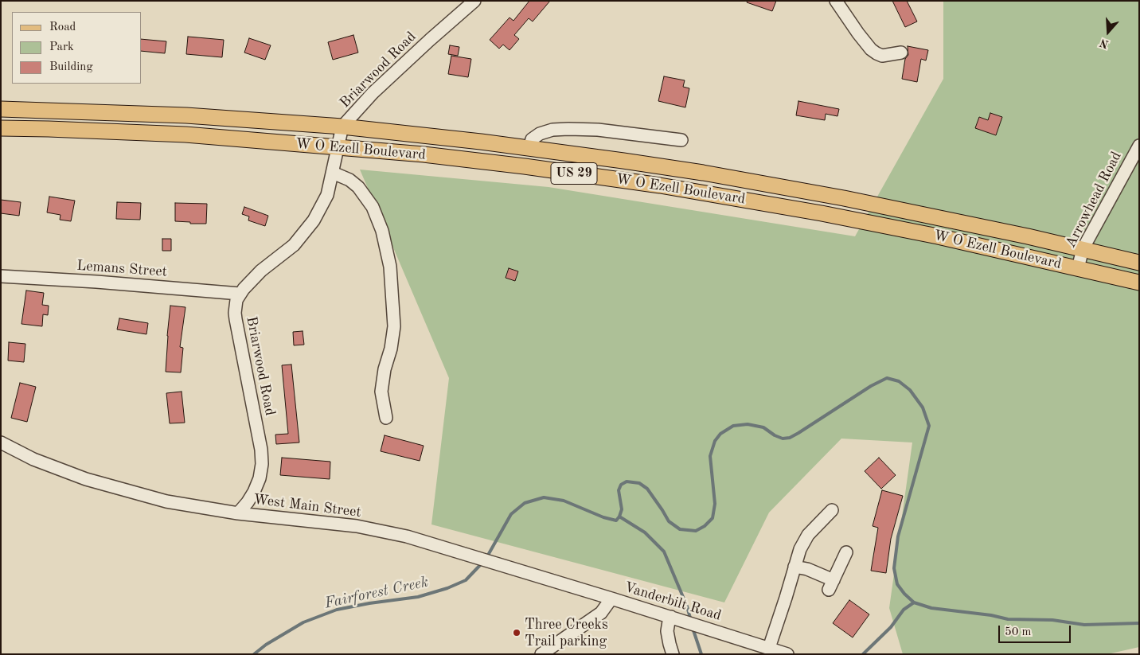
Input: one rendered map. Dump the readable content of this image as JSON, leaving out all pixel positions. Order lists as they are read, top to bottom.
{
  "streets": {
    "main road": ["W O Ezell Boulevard", "US 29"],
    "street": [
      "Briarwood Road",
      "Arrowhead Road",
      "Lemans Street",
      "West Main Street",
      "Vanderbilt Road"
    ]
  },
  "crossings": [
    ["Briarwood Road", "W O Ezell Boulevard"],
    ["Briarwood Road", "Lemans Street"],
    ["Briarwood Road", "West Main Street"],
    ["W O Ezell Boulevard", "Arrowhead Road"],
    ["West Main Street", "Vanderbilt Road"]
  ],
  "water": ["Fairforest Creek"],
  "places": ["Three Creeks Trail parking"],
  "legend": ["Road", "Park", "Building"],
  "scale_bar": "50 m",
  "north": "bottom"
}
